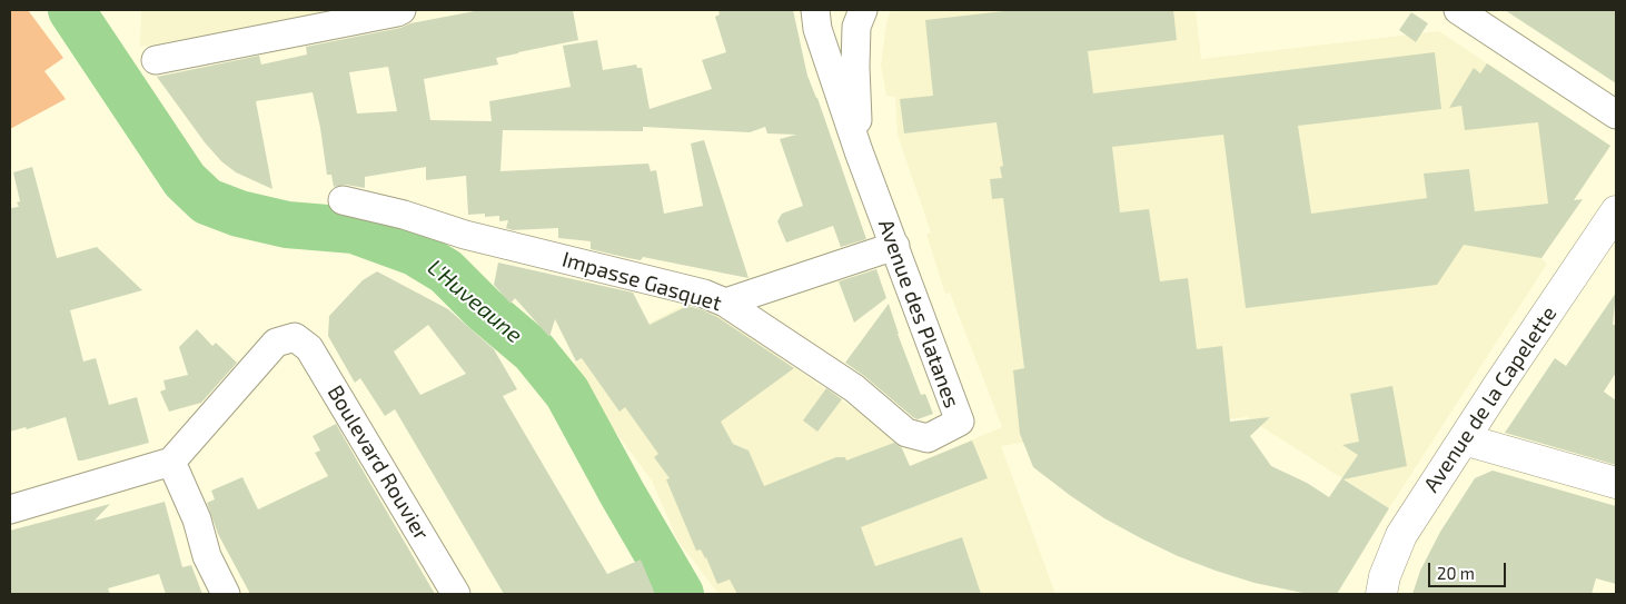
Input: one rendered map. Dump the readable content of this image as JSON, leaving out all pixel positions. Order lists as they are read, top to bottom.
{
  "streets": {
    "street": [
      "Impasse Gasquet",
      "Avenue des Platanes",
      "Avenue de la Capelette",
      "Boulevard Rouvier"
    ]
  },
  "crossings": [
    ["Impasse Gasquet", "Avenue des Platanes"]
  ],
  "water": ["L'Huveaune"],
  "scale_bar": "20 m"
}
